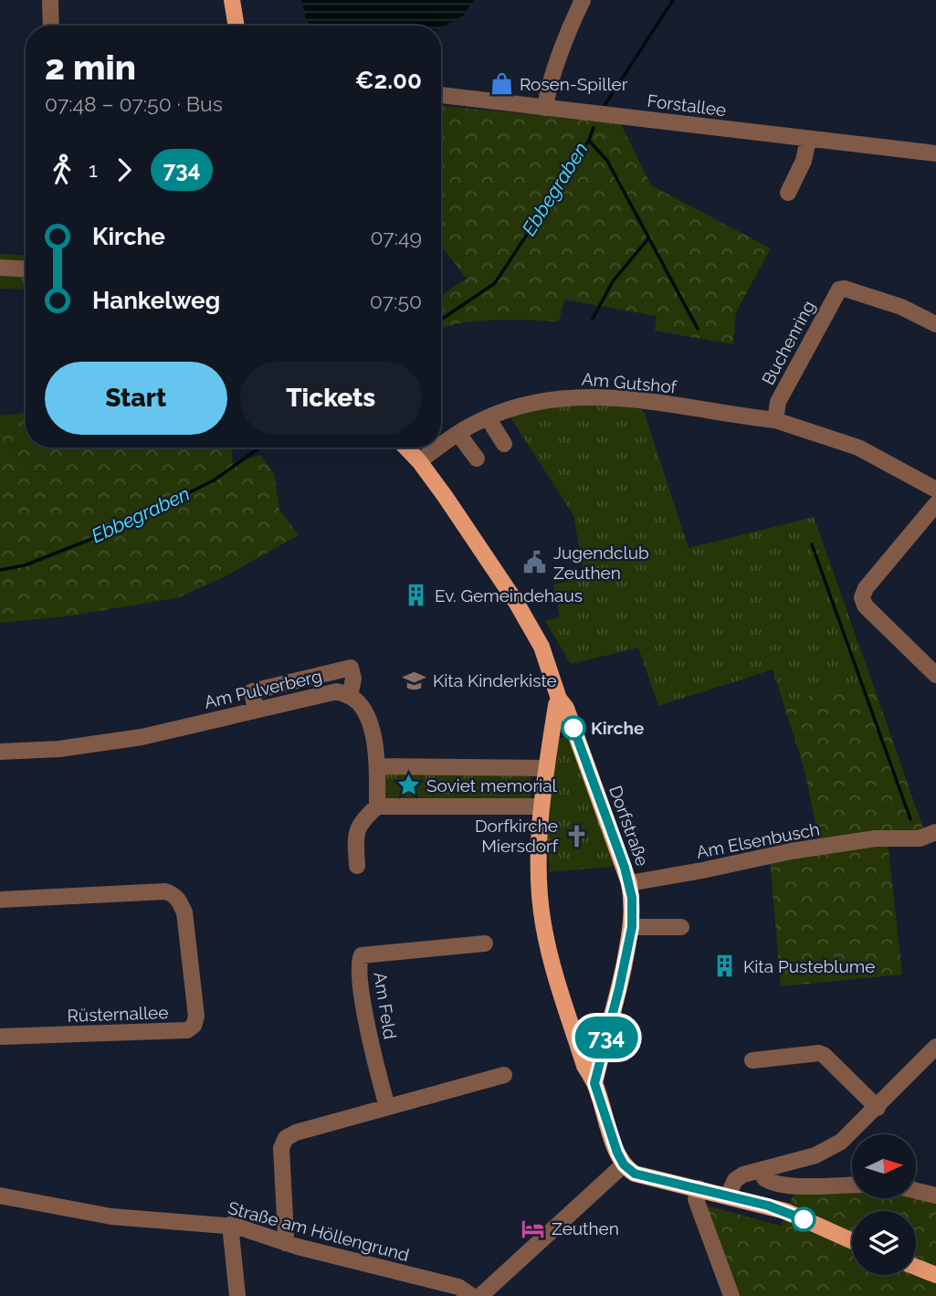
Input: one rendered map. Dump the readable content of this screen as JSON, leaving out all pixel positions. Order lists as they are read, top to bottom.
{
  "streets": {
    "main road": ["Dorfstraße"],
    "street": [
      "Forstallee",
      "Buchenring",
      "Am Gutshof",
      "Am Pulverberg",
      "Am Elsenbusch",
      "Am Feld",
      "Rüsternallee",
      "Straße am Höllengrund"
    ]
  },
  "crossings": [
    ["Buchenring", "Am Gutshof"],
    ["Am Gutshof", "Dorfstraße"],
    ["Dorfstraße", "Am Elsenbusch"]
  ],
  "water": ["Ebbegraben"],
  "places": {
    "shop": ["Rosen-Spiller"],
    "public building": ["Jugendclub Zeuthen"],
    "building": ["Ev. Gemeindehaus", "Kita Pusteblume"],
    "school or university": ["Kita Kinderkiste"],
    "other": ["Kirche"],
    "place": ["Soviet memorial"],
    "church": ["Dorfkirche Miersdorf"],
    "hotel": ["Zeuthen"]
  },
  "lines": ["bus line 734"],
  "north": "right",
  "page": {
    "on_map": "734",
    "heading": ["2 min", "07:48 – 07:50 · Bus", "€2.00"],
    "legs": ["1", "734"],
    "list": [
      {
        "name": "Kirche",
        "value": "07:49"
      },
      {
        "name": "Hankelweg",
        "value": "07:50"
      }
    ],
    "buttons": ["Start", "Tickets"]
  }
}
